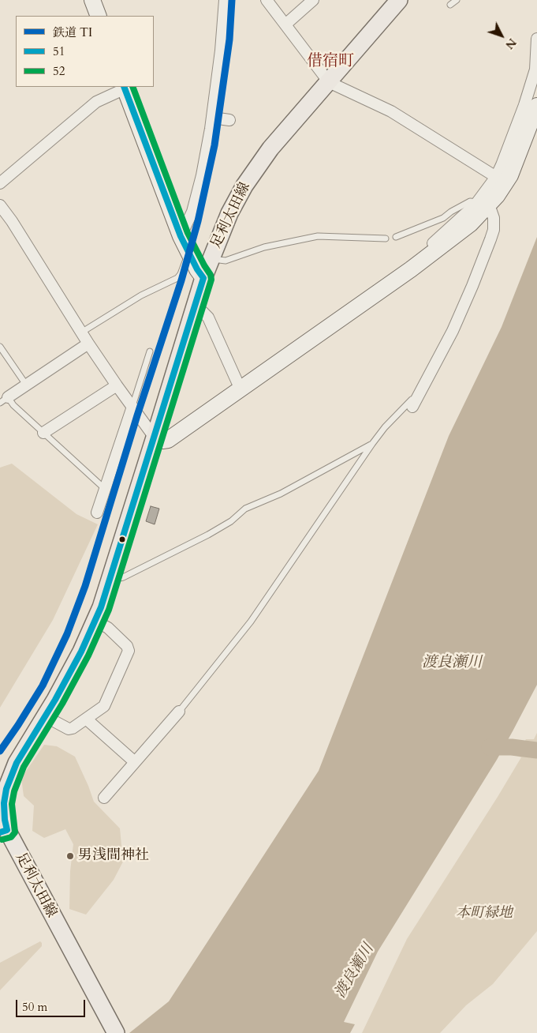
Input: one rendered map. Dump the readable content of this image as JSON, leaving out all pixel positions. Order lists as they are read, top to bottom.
{
  "streets": {
    "main road": ["足利太田線"]
  },
  "districts": ["借宿町"],
  "water": ["渡良瀬川"],
  "parks": ["本町緑地"],
  "places": ["男浅間神社"],
  "lines": ["rail line TI", "transit line 51", "transit line 52"],
  "legend": ["鉄道 TI", "51", "52"],
  "scale_bar": "50 m",
  "north": "bottom right"
}
